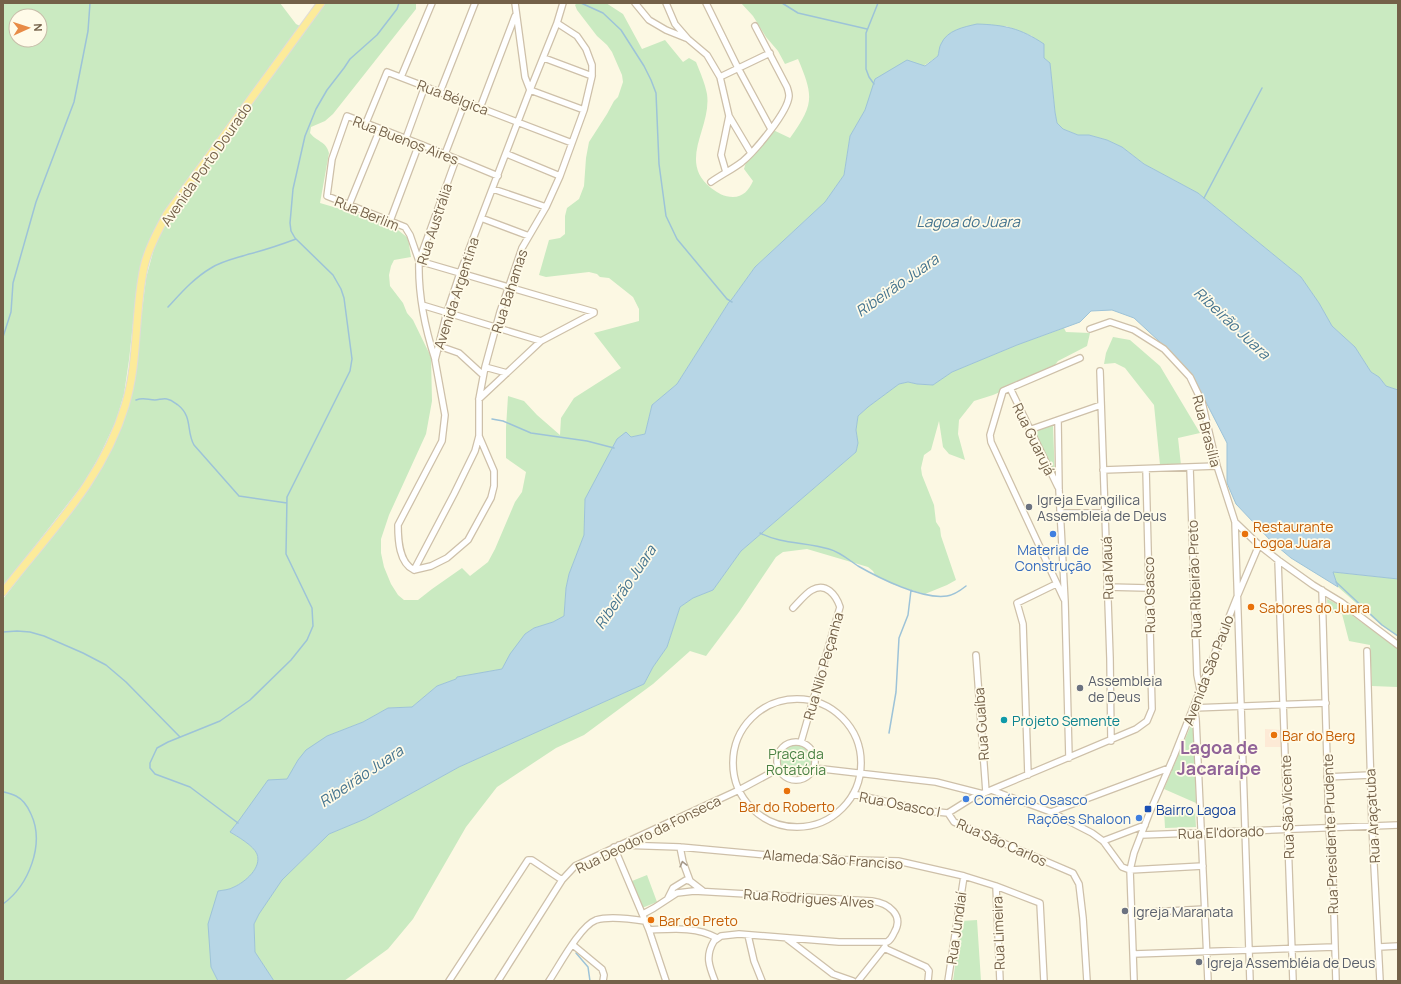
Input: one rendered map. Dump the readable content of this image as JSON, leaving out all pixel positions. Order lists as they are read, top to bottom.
{
  "streets": {
    "main road": ["Avenida Porto Dourado"],
    "street": [
      "Rua Bélgica",
      "Rua Buenos Aires",
      "Rua Berlim",
      "Rua Austrália",
      "Rua Bahamas",
      "Avenida Argentina",
      "Rua Brasília",
      "Rua Guarujá",
      "Rua Mauá",
      "Rua Ribeirão Preto",
      "Rua Osasco",
      "Rua Nilo Peçanha",
      "Avenida São Paulo",
      "Rua Guaíba",
      "Rua Osasco I",
      "Rua São Vicente",
      "Rua Araçatuba",
      "Rua El'dorado",
      "Rua Deodoro da Fonseca",
      "Rua Presidente Prudente",
      "Rua São Carlos",
      "Alameda São Franciso",
      "Rua Rodrigues Alves",
      "Rua Jundiaí",
      "Rua Limeira"
    ]
  },
  "crossings": [
    ["Rua Bélgica", "Rua Buenos Aires"],
    ["Rua Bélgica", "Rua Bahamas"],
    ["Rua Bélgica", "Avenida Argentina"],
    ["Rua Buenos Aires", "Rua Berlim"],
    ["Rua Buenos Aires", "Rua Austrália"],
    ["Rua Buenos Aires", "Avenida Argentina"],
    ["Rua Berlim", "Rua Austrália"],
    ["Rua Austrália", "Avenida Argentina"],
    ["Rua Bahamas", "Avenida Argentina"],
    ["Rua Brasília", "Avenida São Paulo"],
    ["Rua Brasília", "Rua São Vicente"],
    ["Rua Brasília", "Rua Presidente Prudente"],
    ["Rua Mauá", "Rua São Carlos"],
    ["Rua Ribeirão Preto", "Avenida São Paulo"],
    ["Rua Osasco", "Rua São Carlos"],
    ["Rua Nilo Peçanha", "Rua Deodoro da Fonseca"],
    ["Avenida São Paulo", "Rua El'dorado"],
    ["Rua Guaíba", "Rua São Carlos"],
    ["Rua Osasco I", "Rua São Carlos"],
    ["Rua São Vicente", "Rua El'dorado"],
    ["Rua Araçatuba", "Rua El'dorado"],
    ["Rua El'dorado", "Rua Presidente Prudente"],
    ["Rua Deodoro da Fonseca", "Alameda São Franciso"],
    ["Alameda São Franciso", "Rua Jundiaí"],
    ["Alameda São Franciso", "Rua Limeira"]
  ],
  "districts": ["Lagoa de Jacaraípe"],
  "water": ["Lagoa do Juara", "Ribeirão Juara"],
  "parks": ["Praça da Rotatória"],
  "places": {
    "other": [
      "Igreja Evangilica Assembleia de Deus",
      "Material de Construção",
      "Restaurante Logoa Juara",
      "Sabores do Juara",
      "Assembleia de Deus",
      "Projeto Semente",
      "Bar do Berg",
      "Bar do Roberto",
      "Comércio Osasco",
      "Rações Shaloon",
      "Igreja Maranata",
      "Bar do Preto",
      "Igreja Assembléia de Deus"
    ],
    "transit": ["Bairro Lagoa"]
  },
  "north": "right"
}
